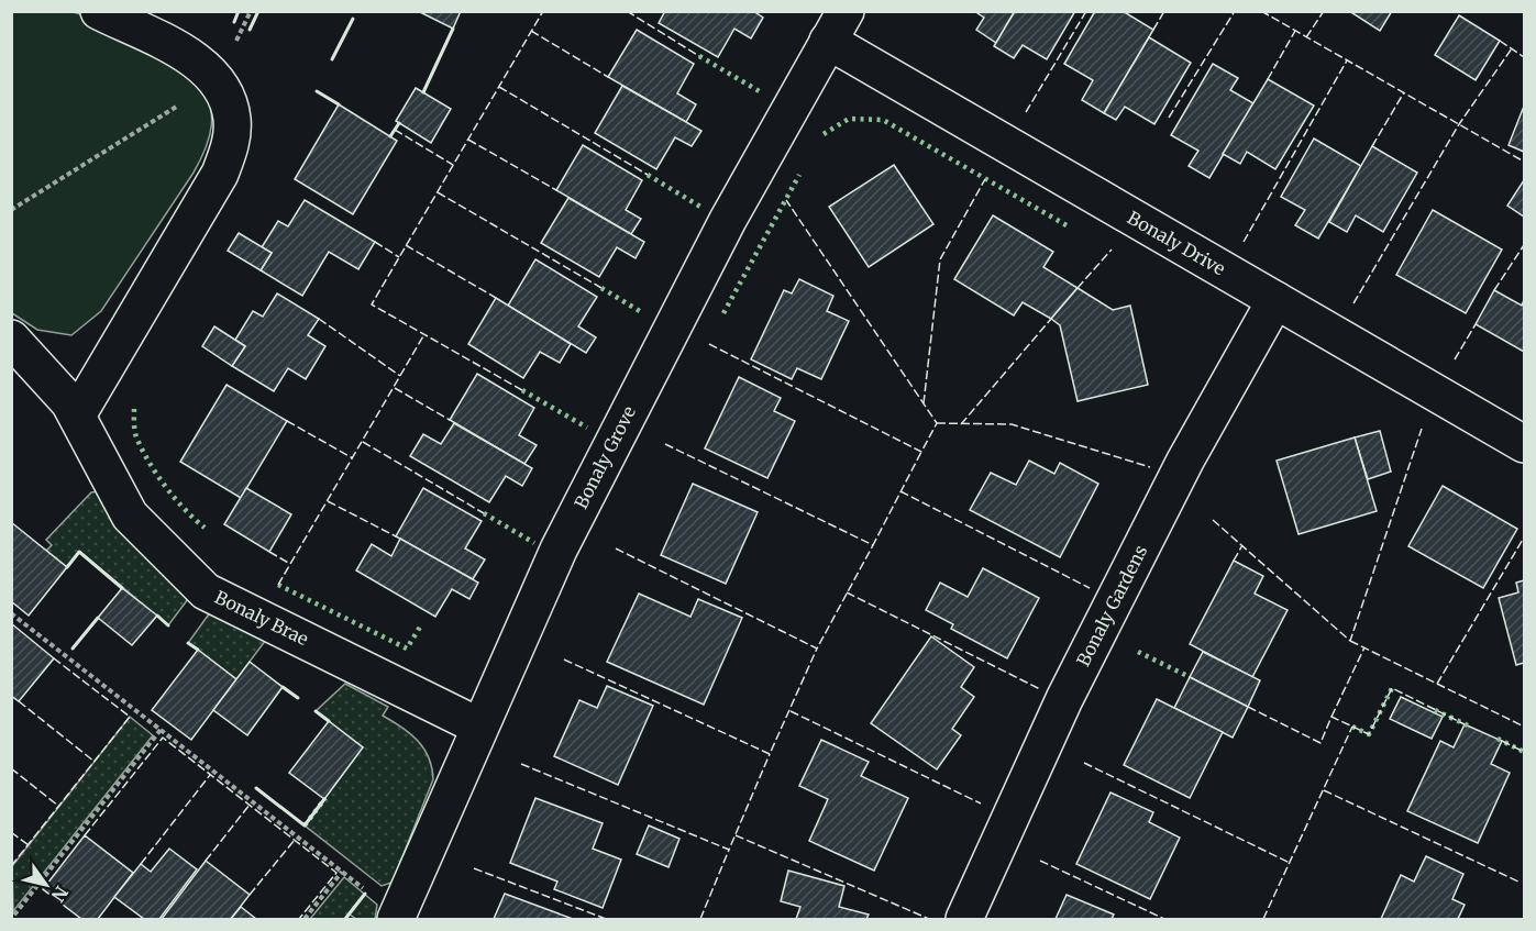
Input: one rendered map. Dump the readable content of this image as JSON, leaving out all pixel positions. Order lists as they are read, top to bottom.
{
  "streets": {
    "street": [
      "Bonaly Drive",
      "Bonaly Grove",
      "Bonaly Gardens",
      "Bonaly Brae"
    ]
  },
  "crossings": [
    ["Bonaly Drive", "Bonaly Grove"],
    ["Bonaly Drive", "Bonaly Gardens"],
    ["Bonaly Grove", "Bonaly Brae"]
  ],
  "north": "bottom right"
}
